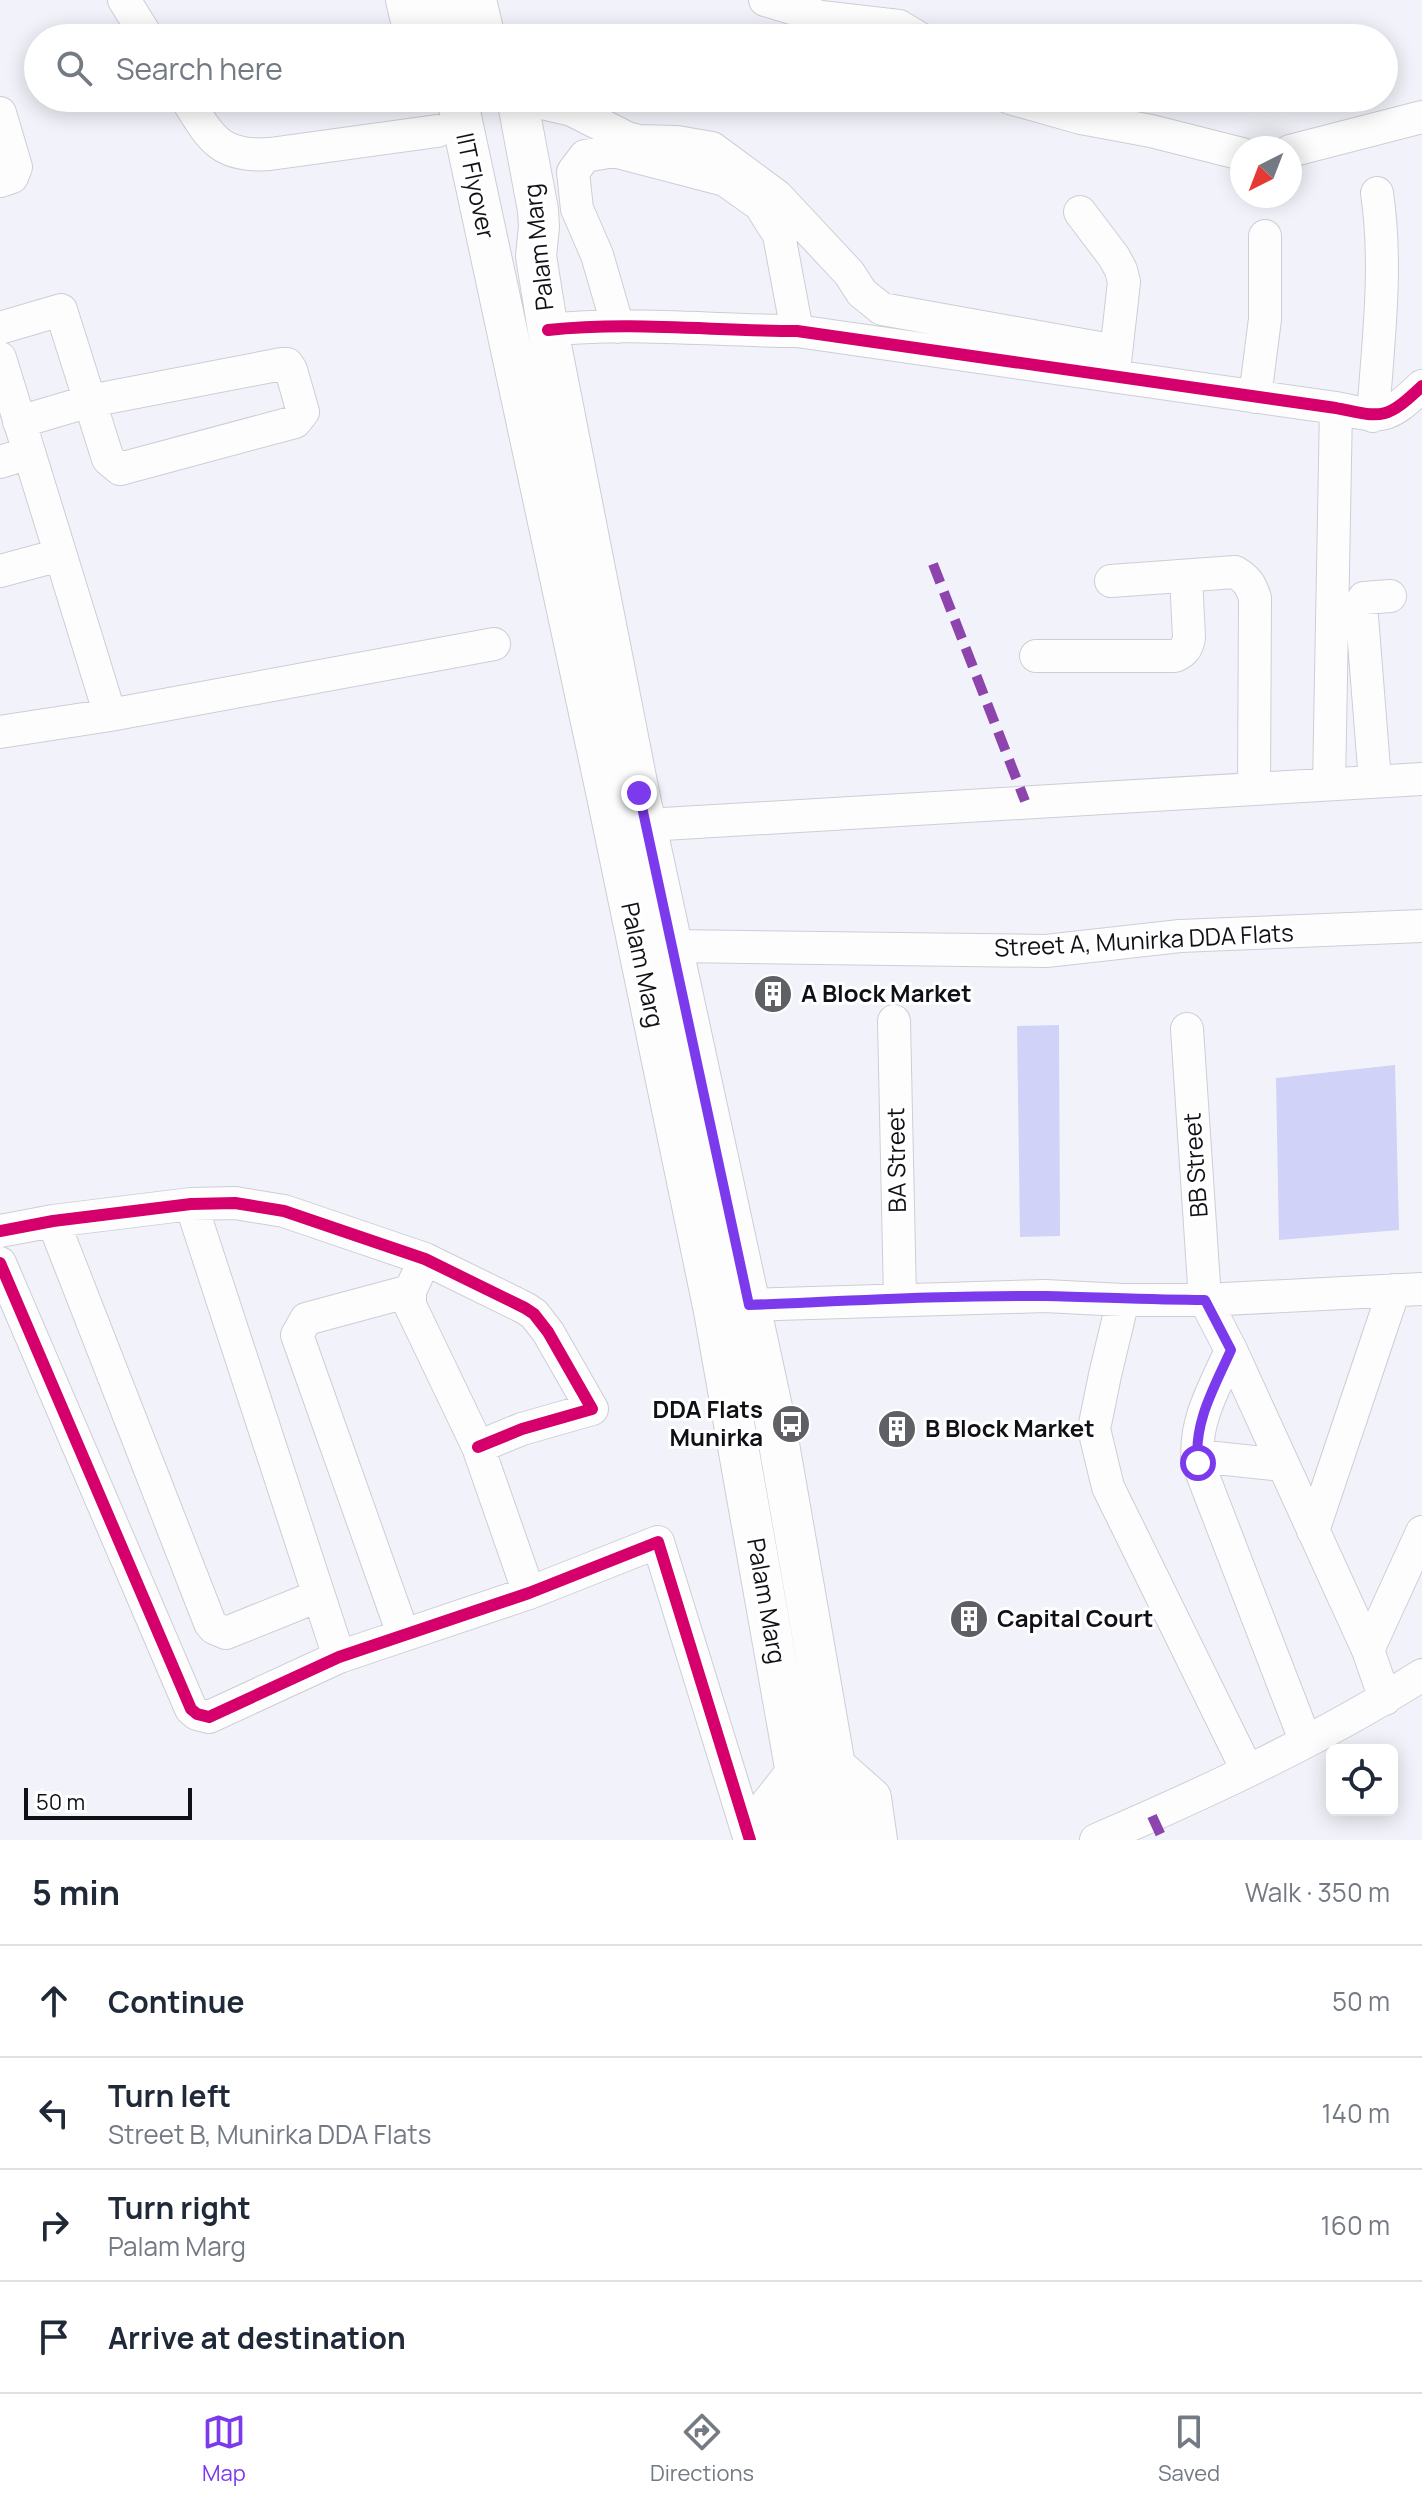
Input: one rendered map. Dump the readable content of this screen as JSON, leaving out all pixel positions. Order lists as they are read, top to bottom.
{
  "streets": {
    "main road": ["IIT Flyover", "Palam Marg"],
    "street": ["Street A, Munirka DDA Flats", "BA Street", "BB Street"]
  },
  "crossings": [
    ["IIT Flyover", "Palam Marg"],
    ["Palam Marg", "Street A, Munirka DDA Flats"]
  ],
  "places": {
    "building": ["A Block Market", "B Block Market", "Capital Court"],
    "bus stop": ["DDA Flats Munirka"]
  },
  "scale_bar": "50 m",
  "north": "bottom left",
  "page": {
    "search": "Search here",
    "scale": "50 m",
    "heading": ["5 min", "Walk · 350 m"],
    "list": [
      ["Continue", "50 m"],
      ["Turn left", "Street B, Munirka DDA Flats", "140 m"],
      ["Turn right", "Palam Marg", "160 m"],
      "Arrive at destination"
    ],
    "nav": ["Map", "Directions", "Saved"]
  }
}
